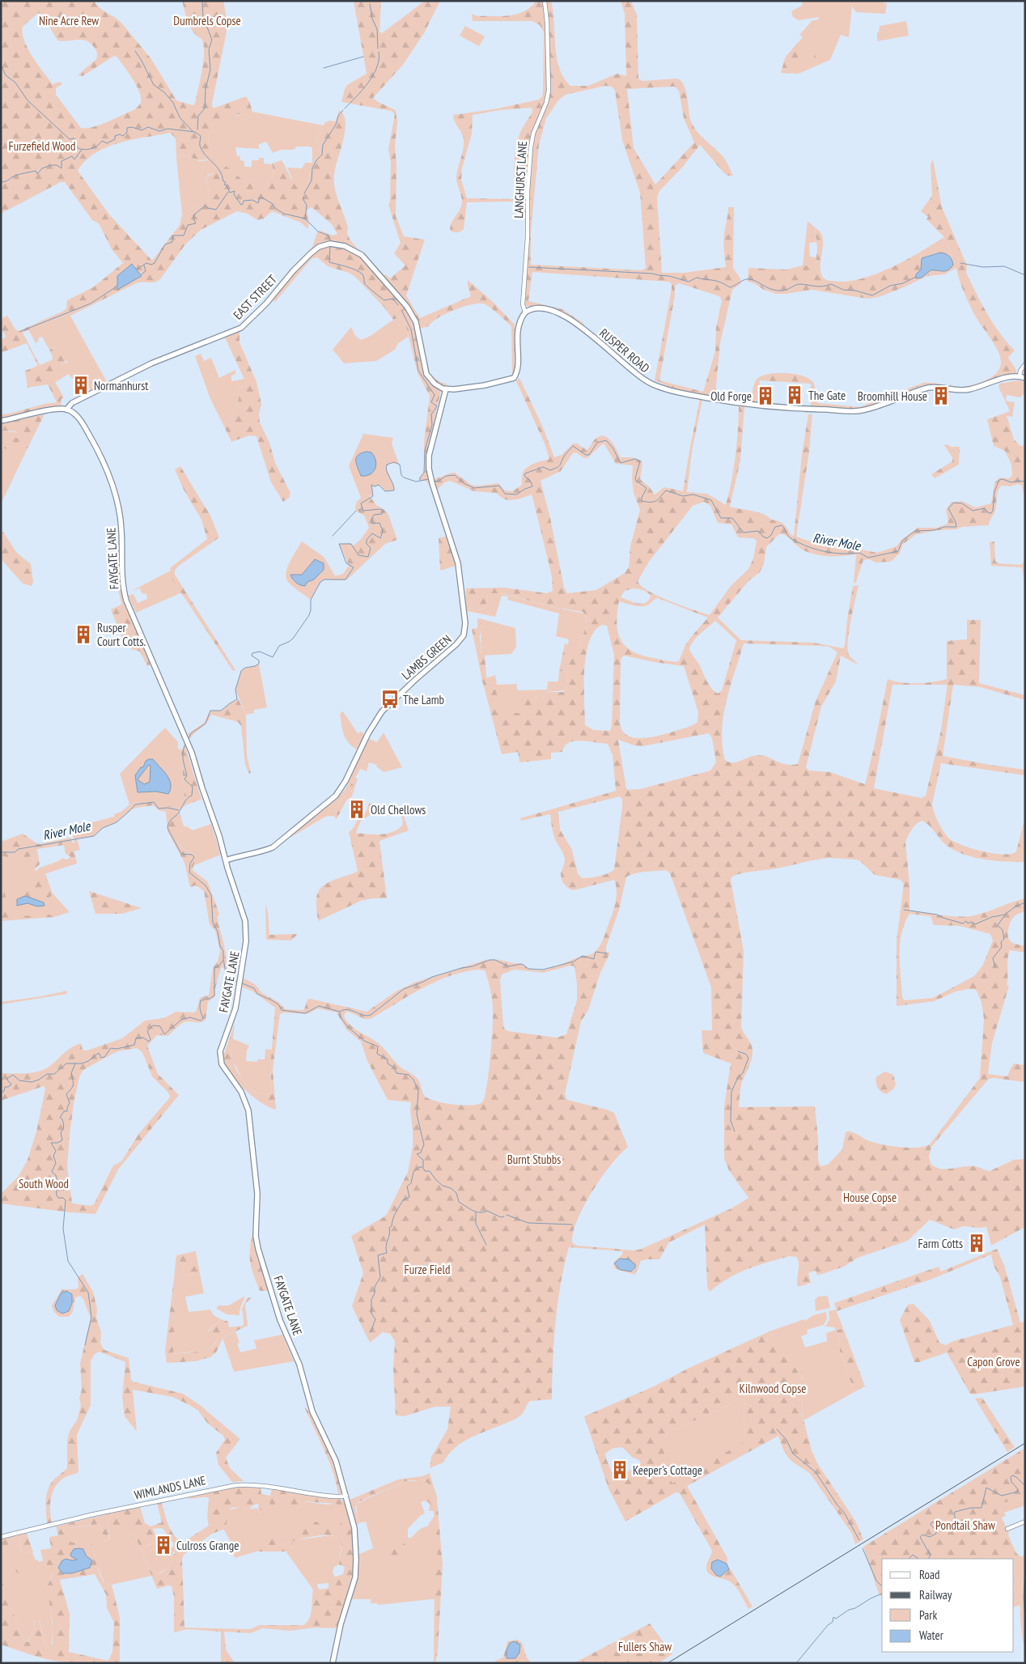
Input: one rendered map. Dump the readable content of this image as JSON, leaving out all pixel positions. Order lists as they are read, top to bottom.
{
  "streets": {
    "street": [
      "LANGHURST LANE",
      "EAST STREET",
      "RUSPER ROAD",
      "FAYGATE LANE",
      "LAMBS GREEN",
      "WIMLANDS LANE"
    ]
  },
  "crossings": [
    ["LANGHURST LANE", "RUSPER ROAD"],
    ["EAST STREET", "FAYGATE LANE"],
    ["EAST STREET", "LAMBS GREEN"],
    ["FAYGATE LANE", "LAMBS GREEN"],
    ["FAYGATE LANE", "WIMLANDS LANE"]
  ],
  "water": ["River Mole"],
  "parks": [
    "Nine Acre Rew",
    "Dumbrels Copse",
    "Furzefield Wood",
    "Burnt Stubbs",
    "South Wood",
    "House Copse",
    "Furze Field",
    "Capon Grove",
    "Kilnwood Copse",
    "Pondtail Shaw",
    "Fullers Shaw"
  ],
  "places": {
    "building": [
      "Normanhurst",
      "The Gate",
      "Old Forge",
      "Broomhill House",
      "Rusper Court Cotts.",
      "Old Chellows",
      "Farm Cotts",
      "Keeper's Cottage",
      "Culross Grange"
    ],
    "bus stop": ["The Lamb"]
  },
  "legend": [
    "Road",
    "Railway",
    "Park",
    "Water"
  ]
}
